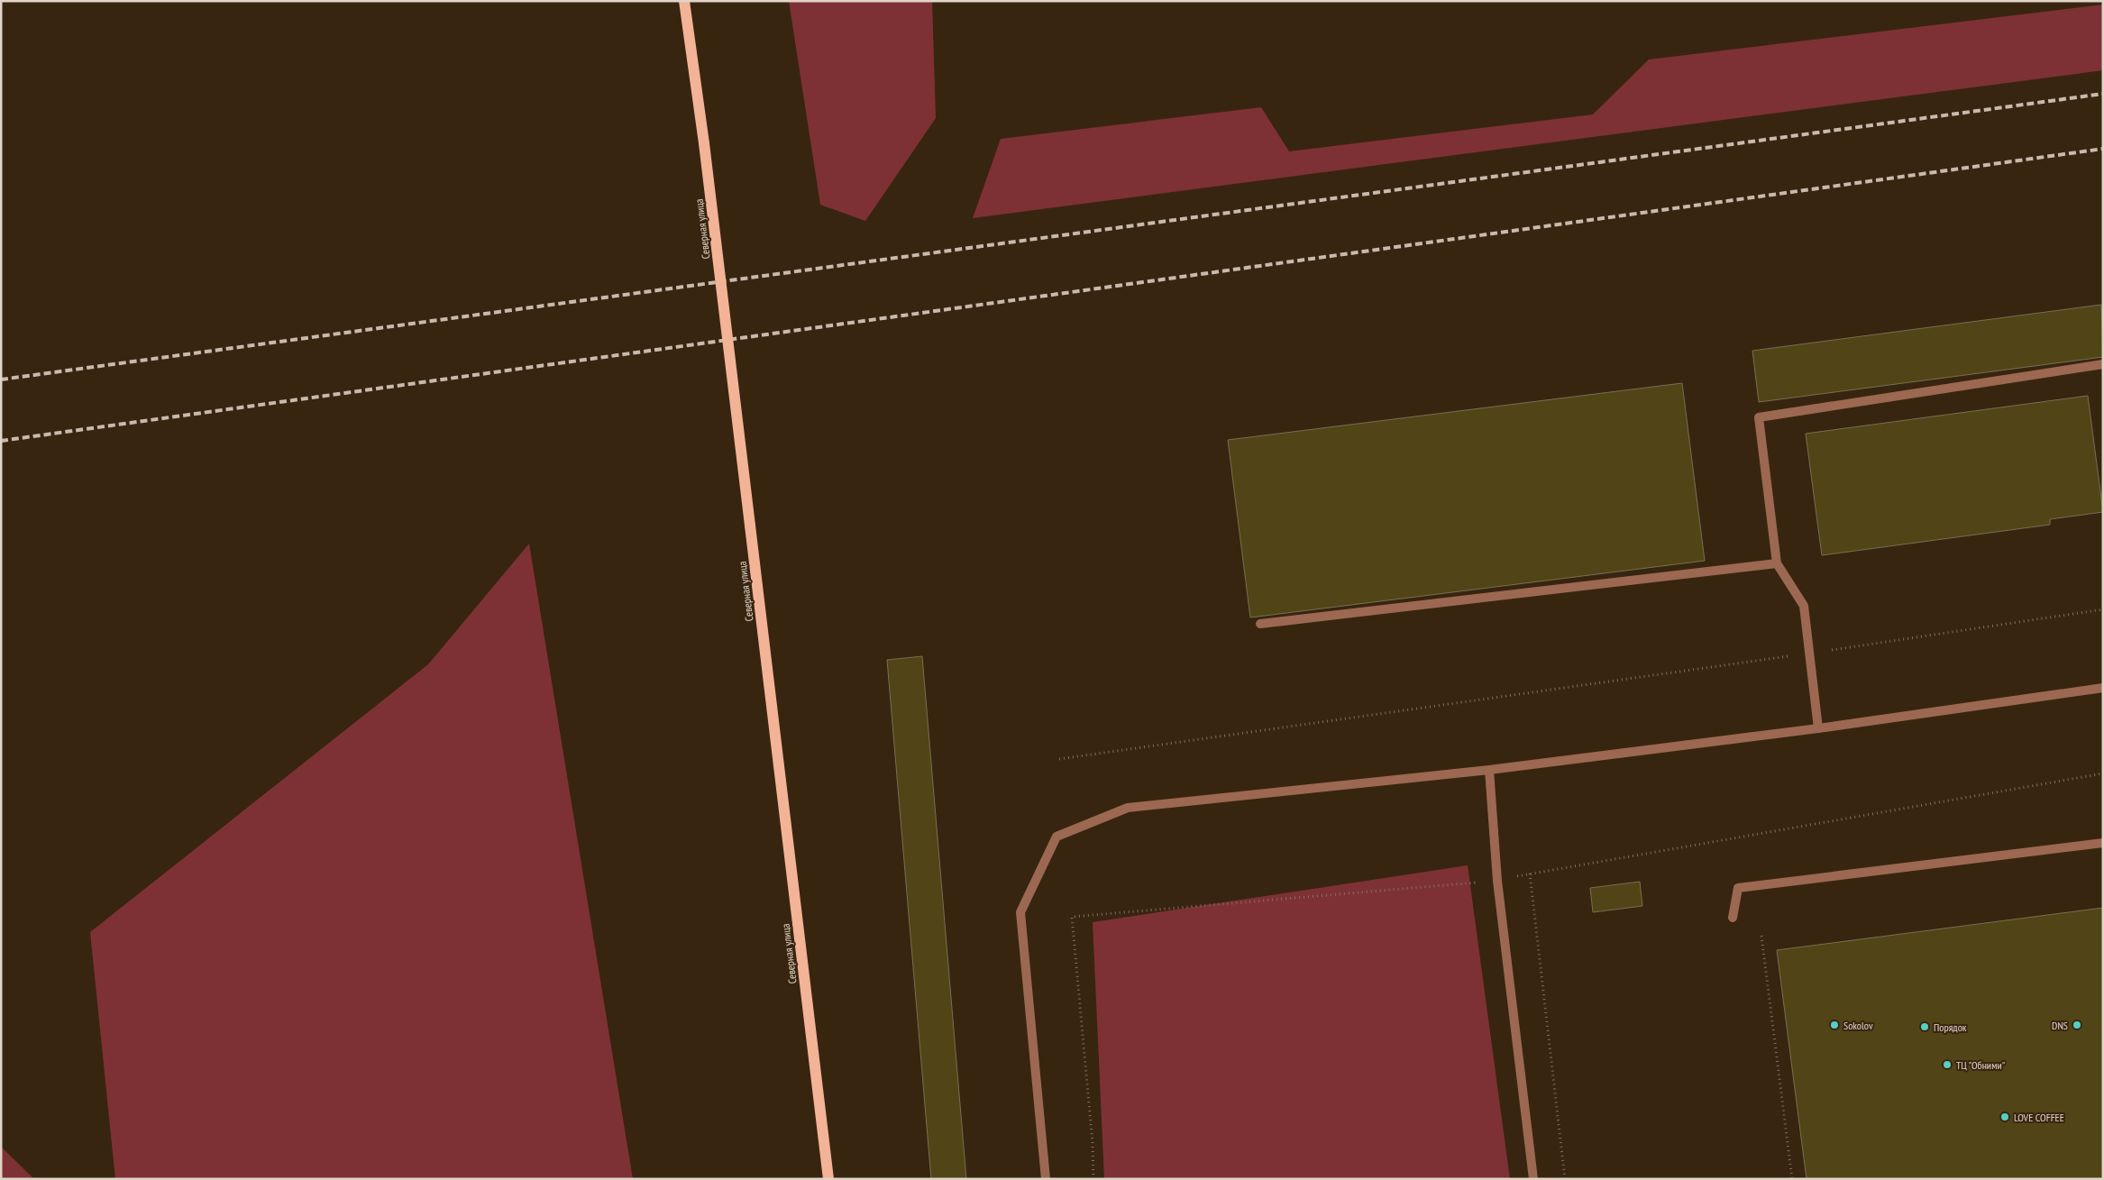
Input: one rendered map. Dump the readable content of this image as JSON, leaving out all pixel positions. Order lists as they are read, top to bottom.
{
  "streets": {
    "main road": ["Северная улица"]
  },
  "places": [
    "Sokolov",
    "DNS",
    "Порядок",
    "ТЦ \"Обними\"",
    "LOVE COFFEE"
  ]
}
